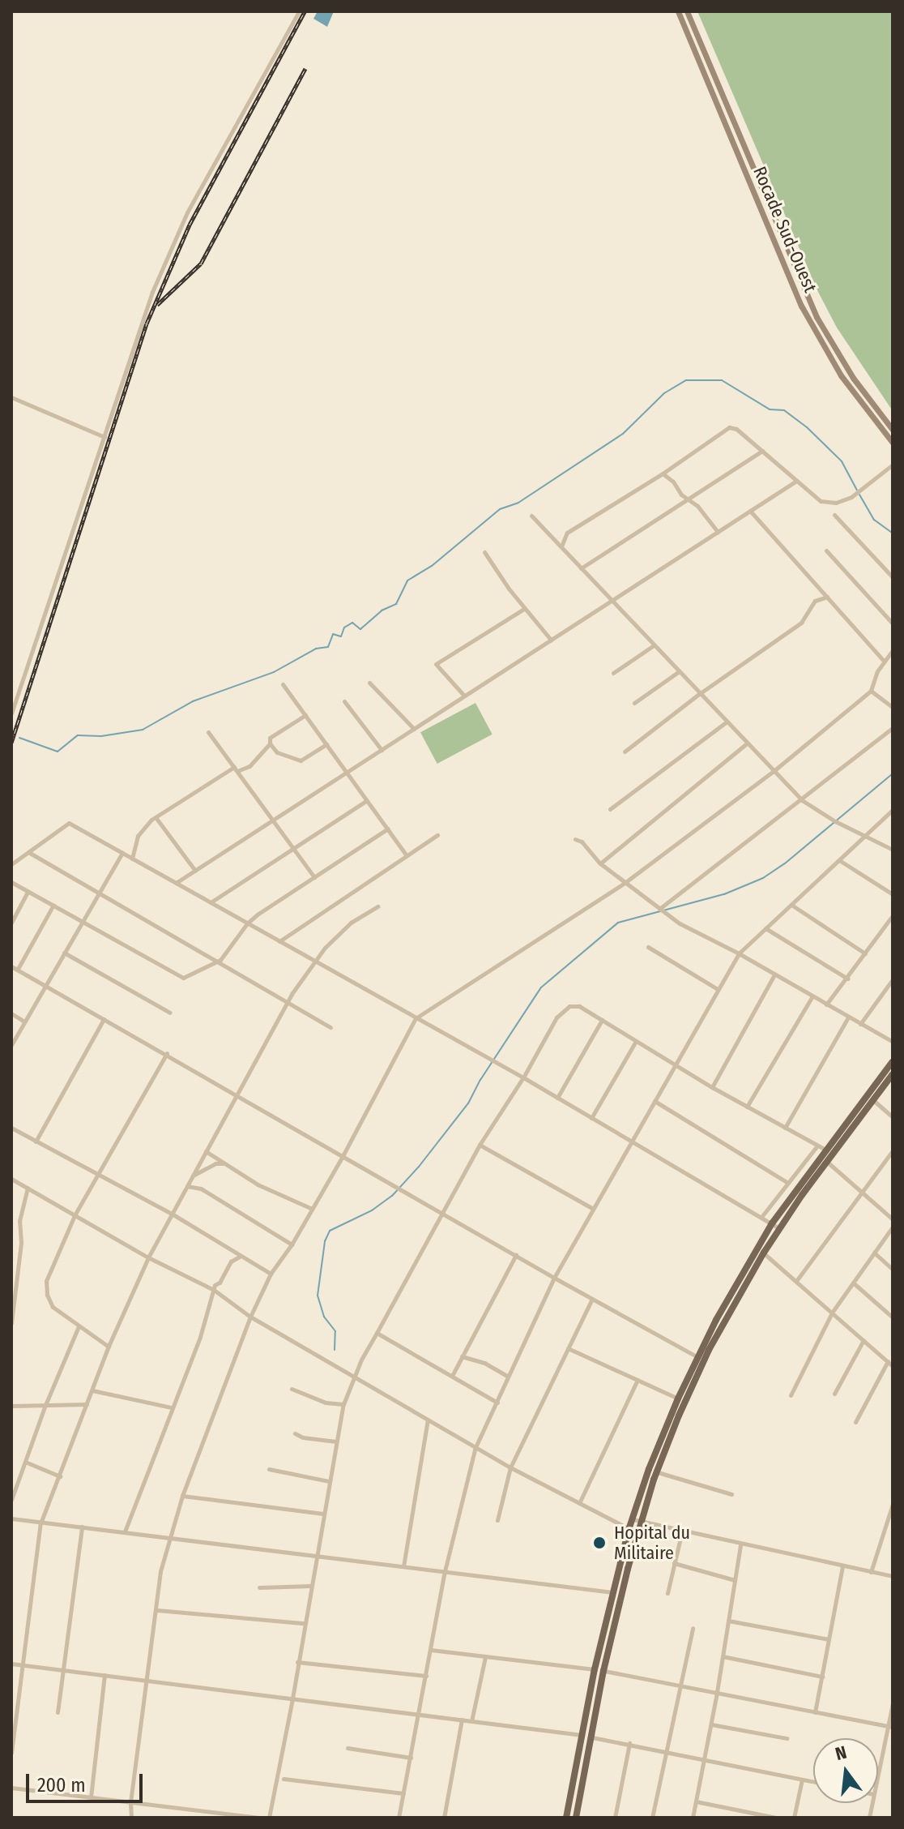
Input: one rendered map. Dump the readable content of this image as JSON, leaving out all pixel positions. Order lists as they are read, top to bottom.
{
  "streets": {
    "main road": ["Rocade Sud-Ouest"]
  },
  "places": ["Hopital du Militaire"],
  "scale_bar": "200 m",
  "north": "top"
}
